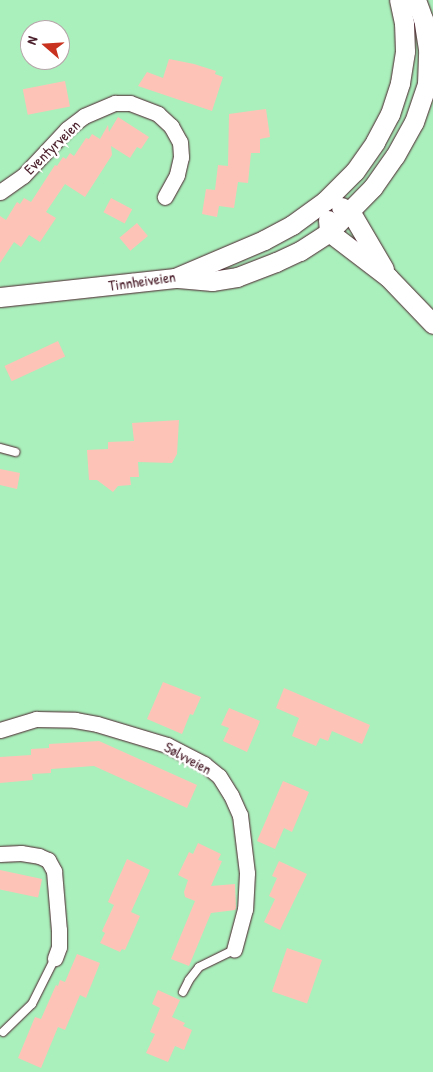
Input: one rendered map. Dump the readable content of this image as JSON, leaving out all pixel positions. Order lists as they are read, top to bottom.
{
  "streets": {
    "street": ["Eventyrveien", "Tinnheiveien", "Sølvveien"]
  },
  "north": "left"
}
